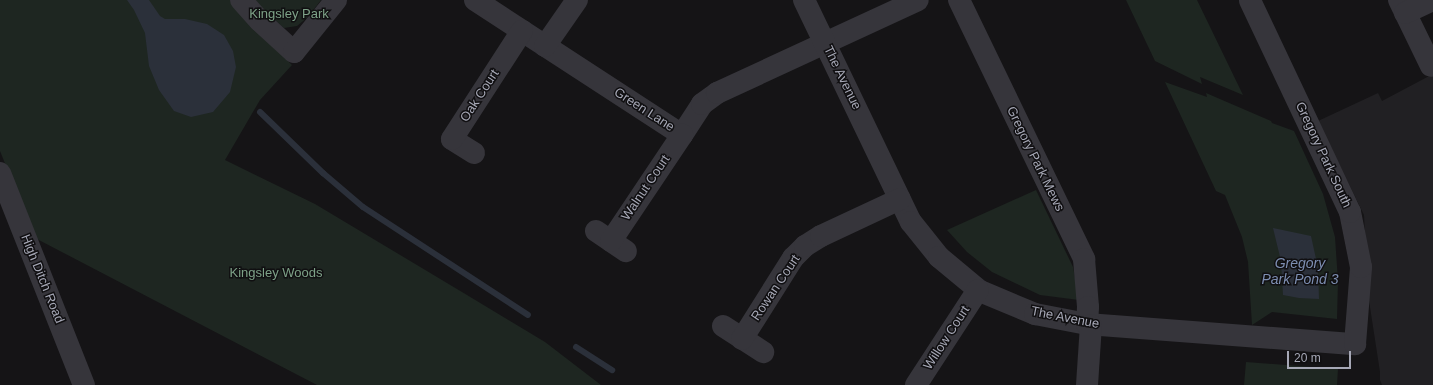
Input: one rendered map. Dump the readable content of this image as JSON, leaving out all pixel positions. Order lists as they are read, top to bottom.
{
  "streets": {
    "street": [
      "The Avenue",
      "Oak Court",
      "Green Lane",
      "Gregory Park South",
      "Gregory Park Mews",
      "Walnut Court",
      "High Ditch Road",
      "Rowan Court",
      "Willow Court"
    ]
  },
  "crossings": [
    ["The Avenue", "Green Lane"],
    ["The Avenue", "Gregory Park South"],
    ["The Avenue", "Gregory Park Mews"],
    ["The Avenue", "Rowan Court"],
    ["The Avenue", "Willow Court"],
    ["Oak Court", "Green Lane"],
    ["Green Lane", "Walnut Court"]
  ],
  "water": ["Gregory Park Pond 3"],
  "parks": ["Kingsley Park", "Kingsley Woods"],
  "scale_bar": "20 m"
}
